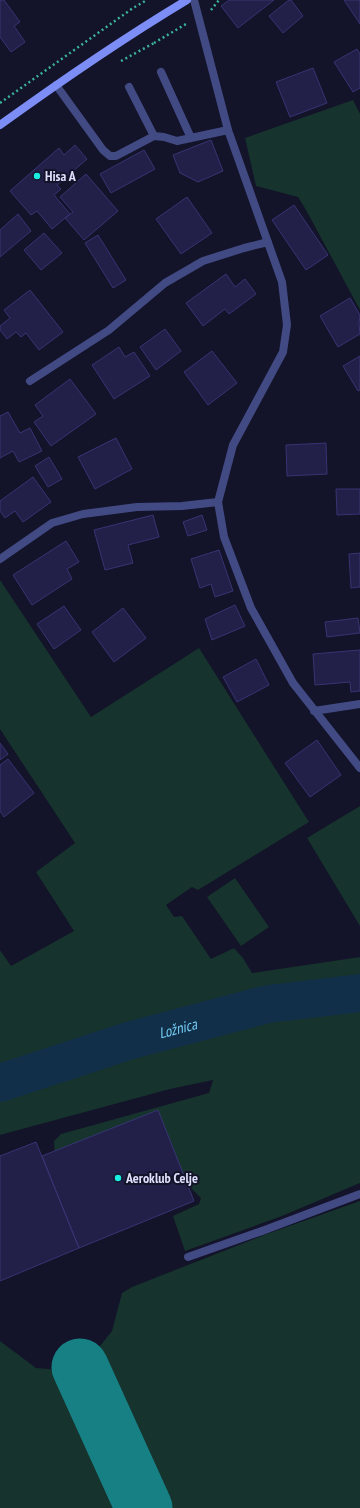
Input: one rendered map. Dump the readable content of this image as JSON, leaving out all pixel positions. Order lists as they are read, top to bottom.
{
  "water": ["Ložnica"],
  "places": ["Hisa A", "Aeroklub Celje"]
}
